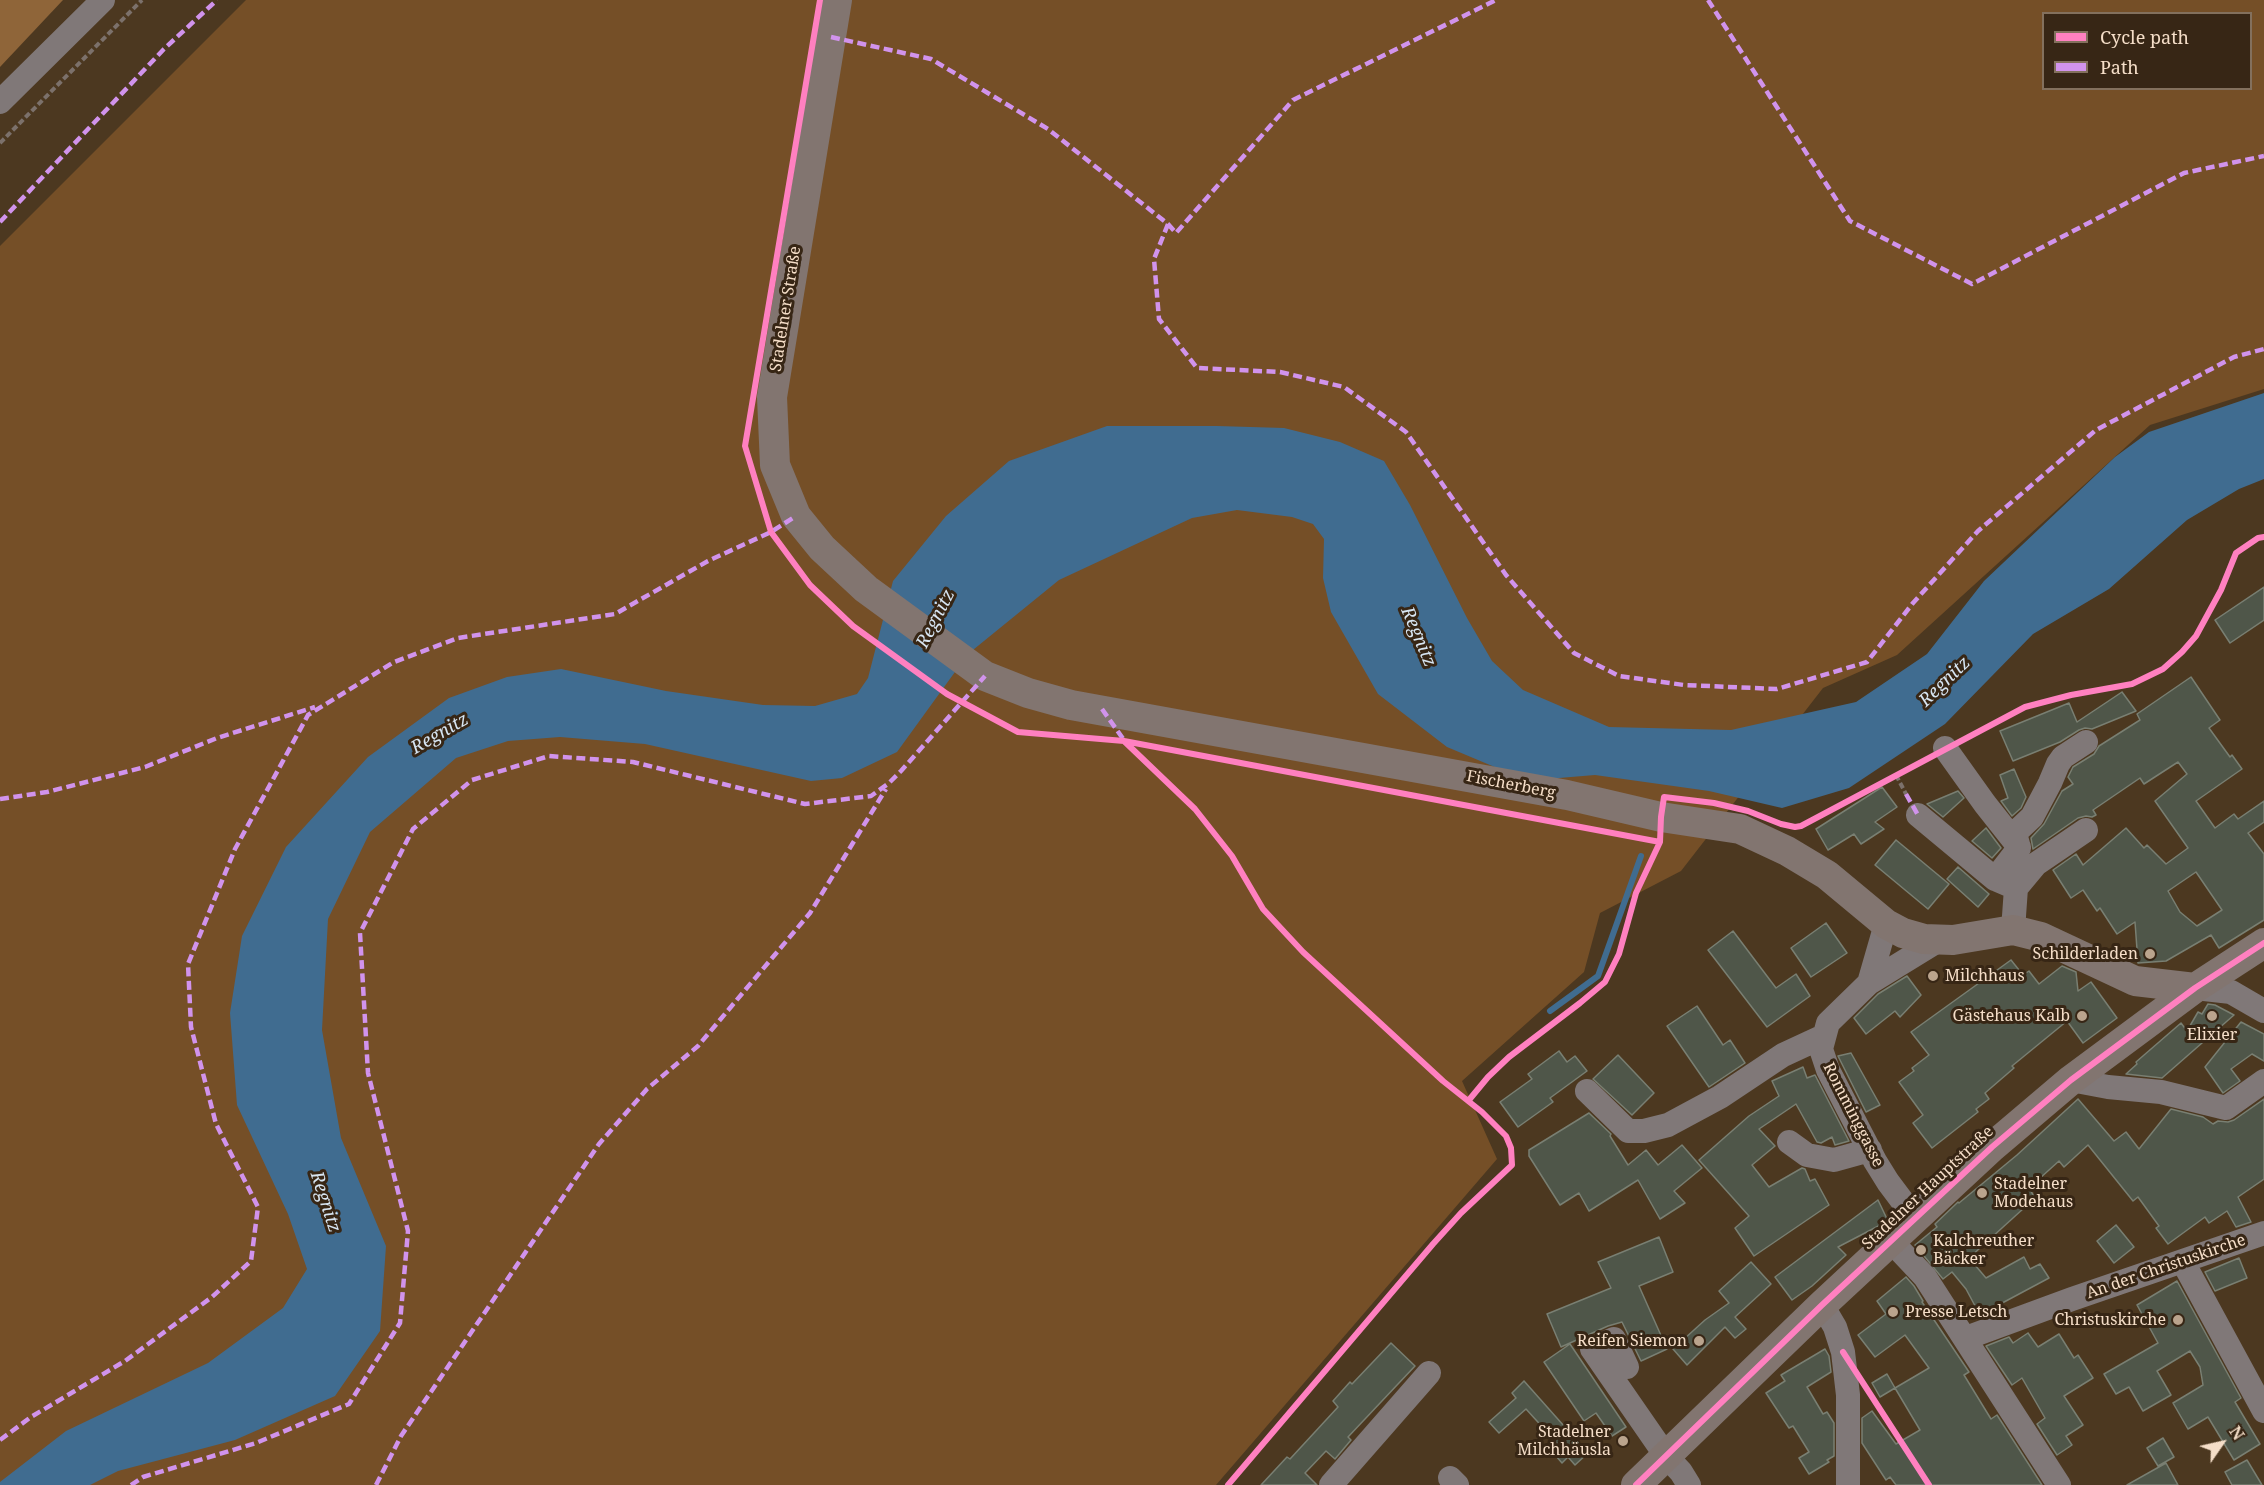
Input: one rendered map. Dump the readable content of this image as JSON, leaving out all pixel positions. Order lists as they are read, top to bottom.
{
  "streets": {
    "main road": ["Stadelner Straße", "Fischerberg", "Stadelner Hauptstraße"],
    "street": ["Romminggasse", "An der Christuskirche"]
  },
  "crossings": [
    ["Stadelner Straße", "Fischerberg"],
    ["Fischerberg", "Stadelner Hauptstraße"],
    ["Romminggasse", "Stadelner Hauptstraße"]
  ],
  "water": ["Regnitz"],
  "places": [
    "Schilderladen",
    "Milchhaus",
    "Gästehaus Kalb",
    "Elixier",
    "Stadelner Modehaus",
    "Kalchreuther Bäcker",
    "Presse Letsch",
    "Christuskirche",
    "Reifen Siemon",
    "Stadelner Milchhäusla"
  ],
  "legend": ["Cycle path", "Path"],
  "north": "top right"
}
